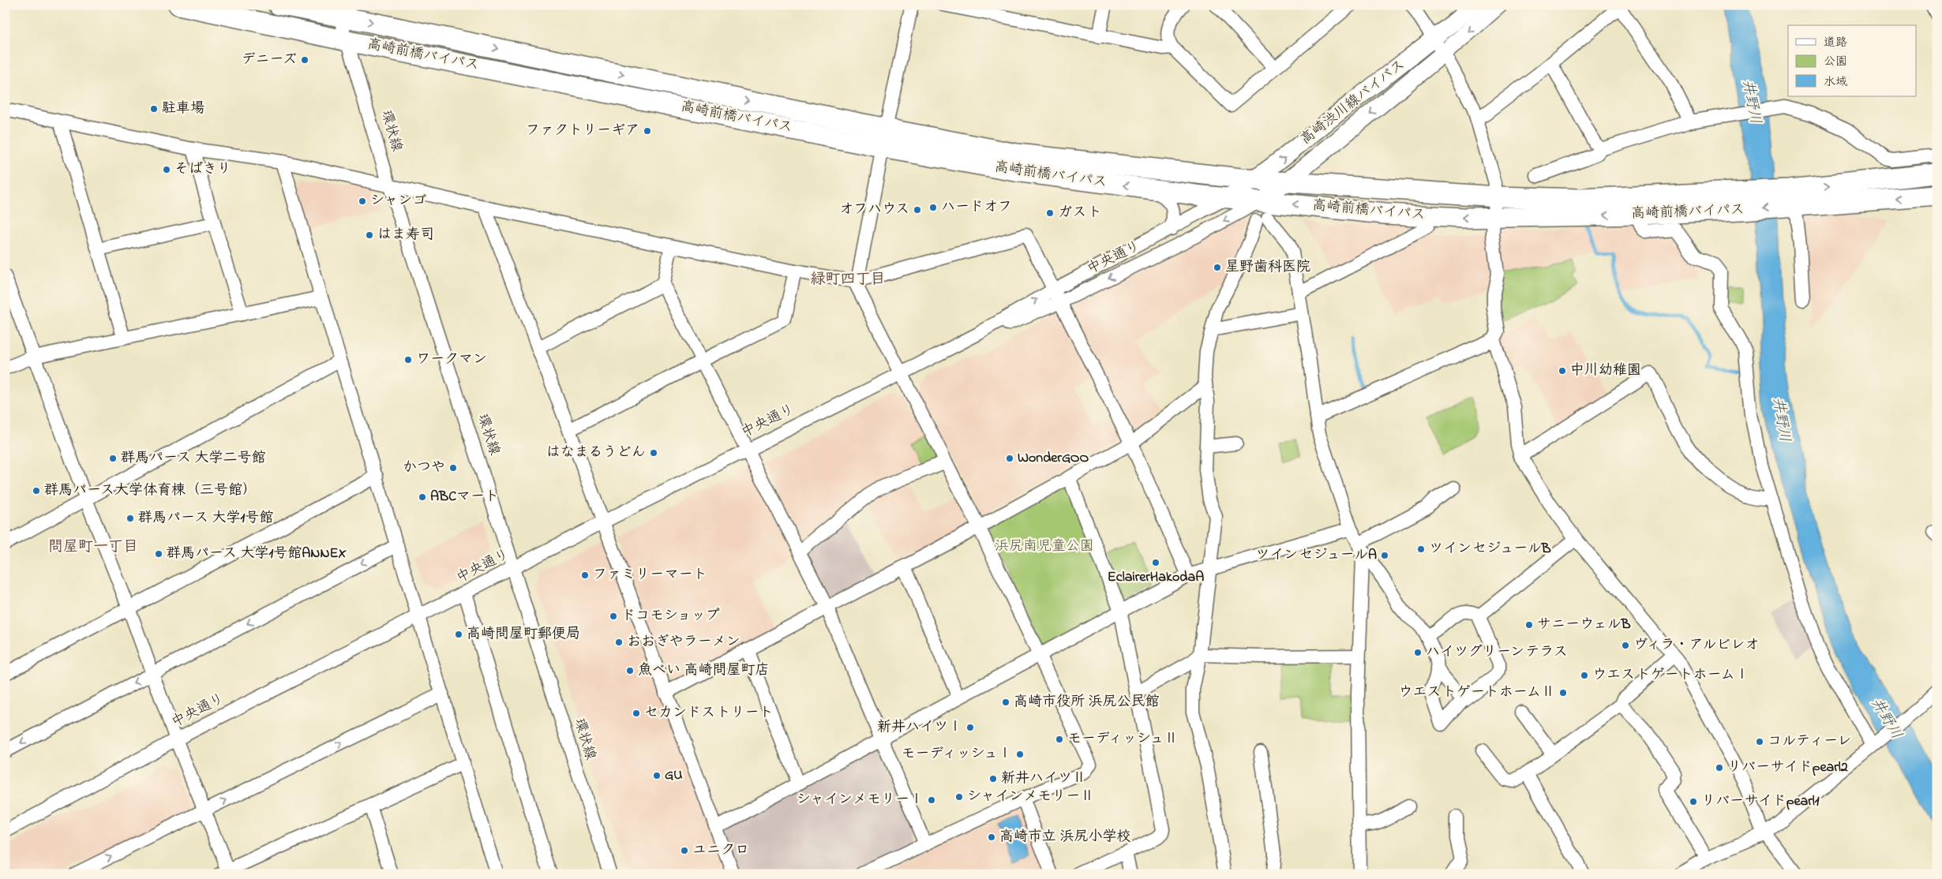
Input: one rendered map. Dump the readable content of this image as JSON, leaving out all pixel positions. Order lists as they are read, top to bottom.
{
  "streets": {
    "highway": ["高崎前橋バイパス"],
    "main road": ["高崎渋川線バイパス"],
    "street": ["環状線", "中央通り"]
  },
  "crossings": [
    ["高崎前橋バイパス", "高崎渋川線バイパス"],
    ["高崎前橋バイパス", "環状線"],
    ["高崎前橋バイパス", "中央通り"],
    ["高崎渋川線バイパス", "中央通り"],
    ["環状線", "中央通り"]
  ],
  "districts": ["緑町四丁目", "問屋町一丁目"],
  "water": ["井野川"],
  "parks": ["浜尻南児童公園"],
  "places": [
    "デニーズ",
    "駐車場",
    "ファクトリーギア",
    "そばきり",
    "シャンゴ",
    "ハードオフ",
    "オフハウス",
    "ガスト",
    "はま寿司",
    "星野歯科医院",
    "ワークマン",
    "中川幼稚園",
    "はなまるうどん",
    "群馬パース 大学二号館",
    "WonderGOO",
    "かつや",
    "群馬パース大学体育棟（三号館）",
    "ABCマート",
    "群馬パース 大学1号館",
    "ツインセジュールB",
    "群馬パース 大学1号館ANNEX",
    "ツインセジュールA",
    "EclairerHakodaA",
    "ファミリーマート",
    "ドコモショップ",
    "サニーウェルB",
    "高崎問屋町郵便局",
    "おおぎやラーメン",
    "ヴィラ・アルビレオ",
    "ハイツグリーンテラス",
    "魚べい 高崎問屋町店",
    "ウエストゲートホームⅠ",
    "ウエストゲートホームⅡ",
    "高崎市役所 浜尻公民館",
    "セカンドストリート",
    "新井ハイツⅠ",
    "モーディッシュⅡ",
    "コルティーレ",
    "モーディッシュⅠ",
    "リバーサイドpearl2",
    "GU",
    "新井ハイツⅡ",
    "シャインメモリーⅡ",
    "シャインメモリーⅠ",
    "リバーサイドpearl1",
    "高崎市立 浜尻小学校",
    "ユニクロ"
  ],
  "legend": ["道路", "公園", "水域"]
}
